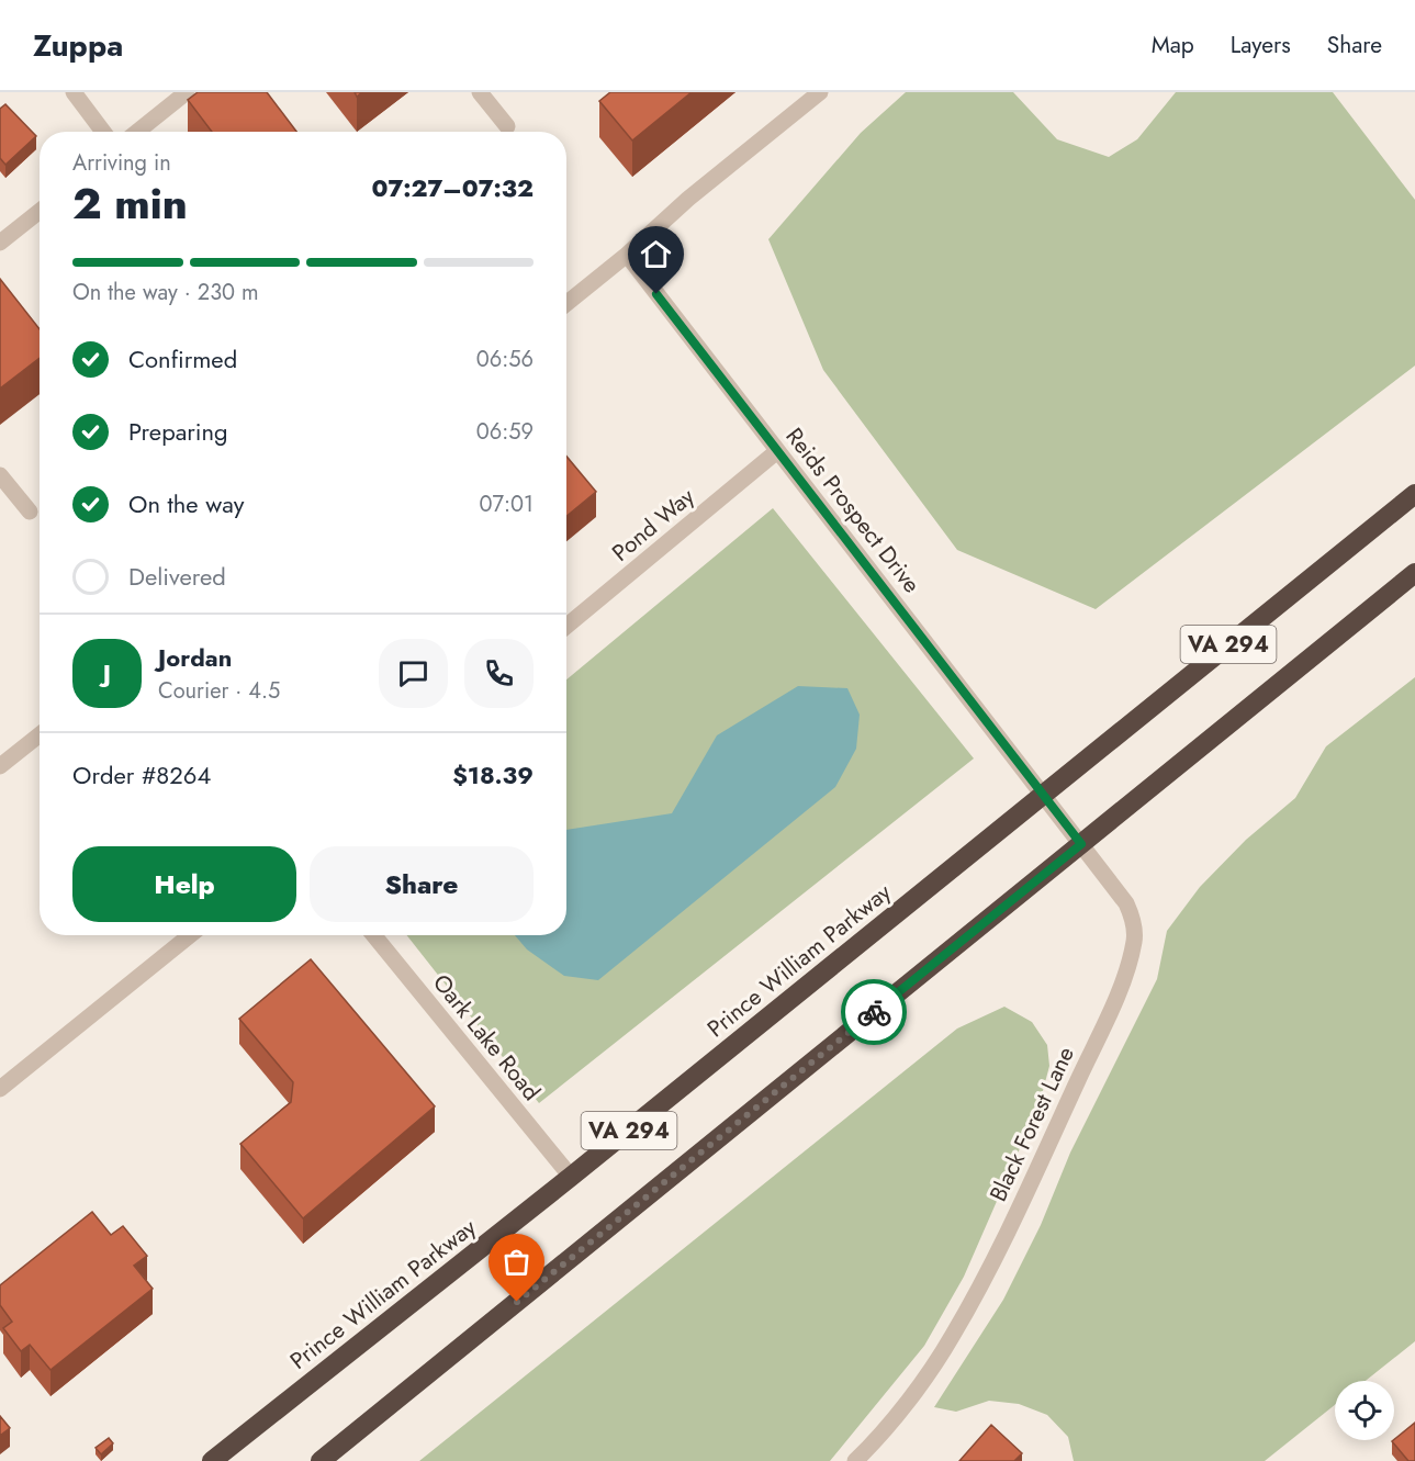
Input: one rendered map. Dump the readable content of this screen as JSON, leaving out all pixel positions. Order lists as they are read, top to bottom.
{
  "streets": {
    "highway": ["VA 294", "Prince William Parkway"],
    "street": [
      "Reids Prospect Drive",
      "Pond Way",
      "Oark Lake Road",
      "Black Forest Lane"
    ]
  },
  "crossings": [
    ["Reids Prospect Drive", "Pond Way"],
    ["Reids Prospect Drive", "Prince William Parkway"],
    ["Reids Prospect Drive", "Black Forest Lane"],
    ["VA 294", "Black Forest Lane"],
    ["Prince William Parkway", "Oark Lake Road"],
    ["Prince William Parkway", "Black Forest Lane"]
  ],
  "page": {
    "header": "Zuppa",
    "nav": ["Map", "Layers", "Share"],
    "heading": ["2 min", "Arriving in", "07:27–07:32"],
    "panel": [
      "Jordan",
      "Courier · 4.5",
      "Order #8264",
      "$18.39"
    ],
    "bar": "On the way · 230 m",
    "list": [
      ["Confirmed", "06:56"],
      ["Preparing", "06:59"],
      ["On the way", "07:01"],
      "Delivered"
    ],
    "round": "J",
    "buttons": ["Help", "Share"]
  }
}
